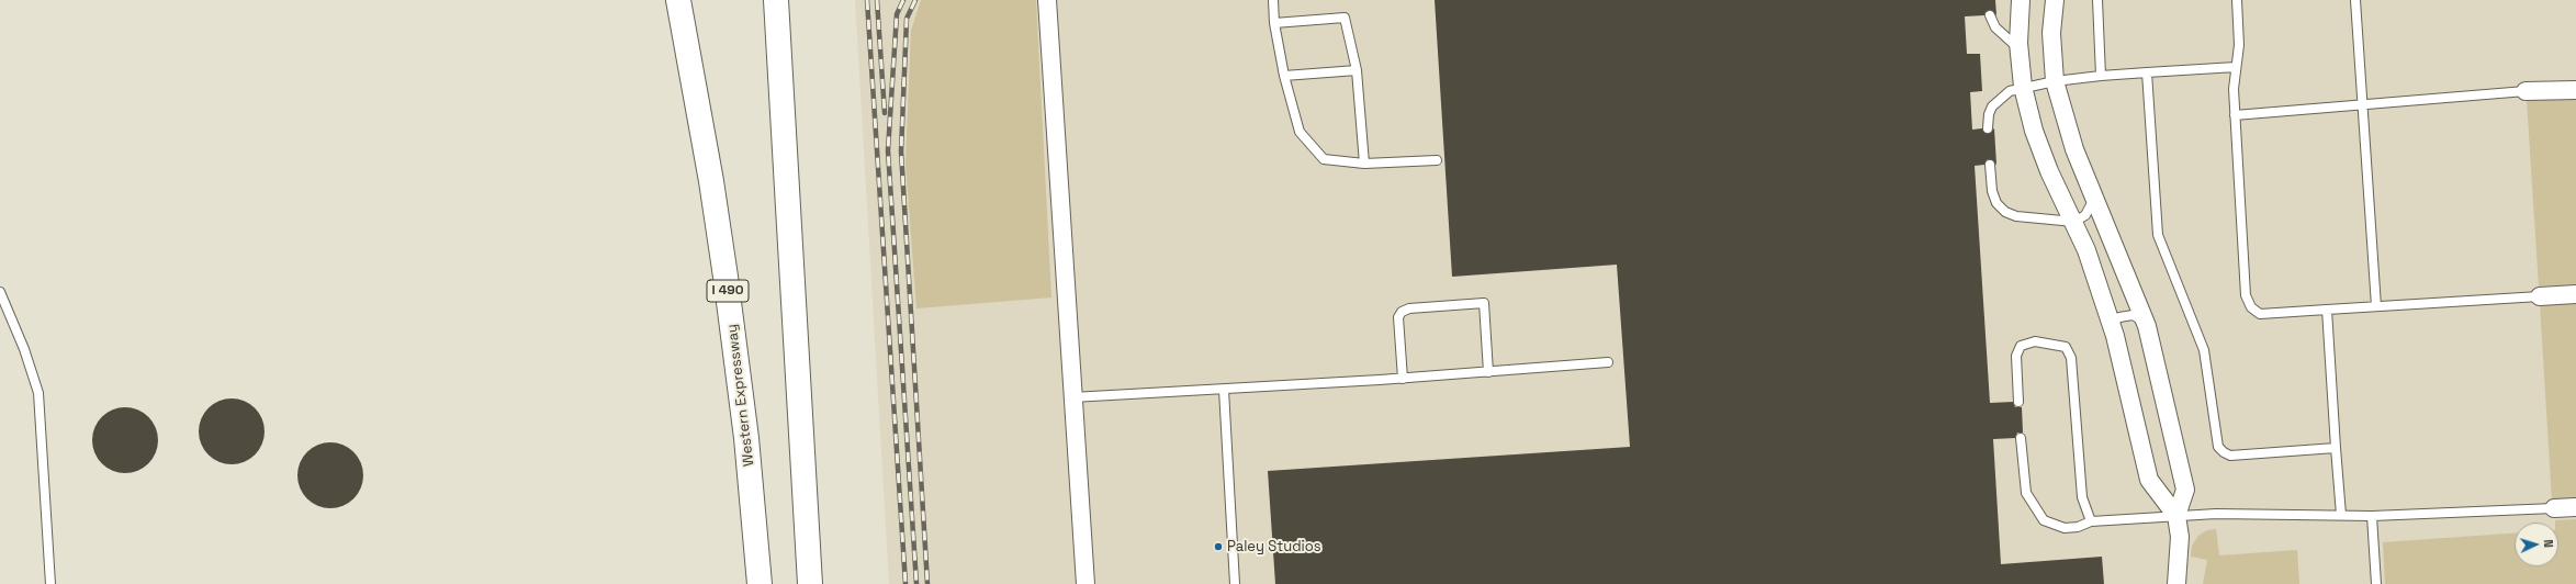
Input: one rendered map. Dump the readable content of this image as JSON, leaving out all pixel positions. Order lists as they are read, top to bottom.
{
  "streets": {
    "highway": ["I 490", "Western Expressway"]
  },
  "places": ["Paley Studios"],
  "north": "right"
}
